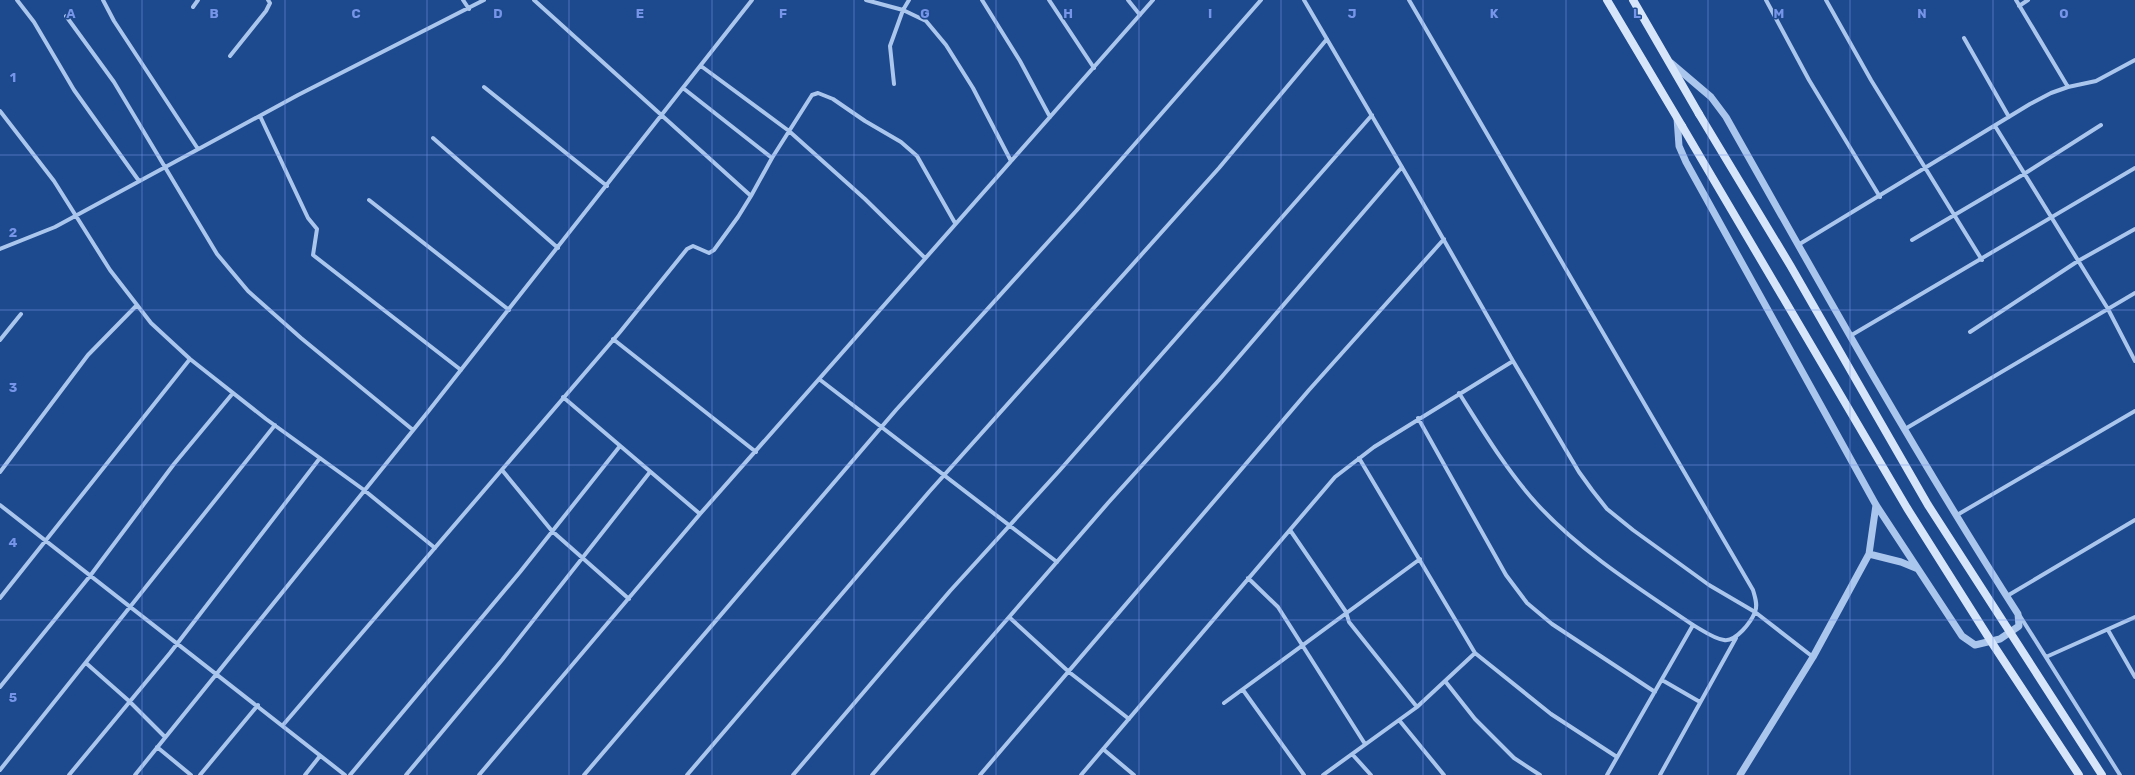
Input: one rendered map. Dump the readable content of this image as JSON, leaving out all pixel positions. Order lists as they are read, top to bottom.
{
  "grid": {
    "columns": [
      "A",
      "B",
      "C",
      "D",
      "E",
      "F",
      "G",
      "H",
      "I",
      "J",
      "K",
      "L",
      "M",
      "N",
      "O"
    ],
    "rows": [
      "1",
      "2",
      "3",
      "4",
      "5"
    ]
  }
}
